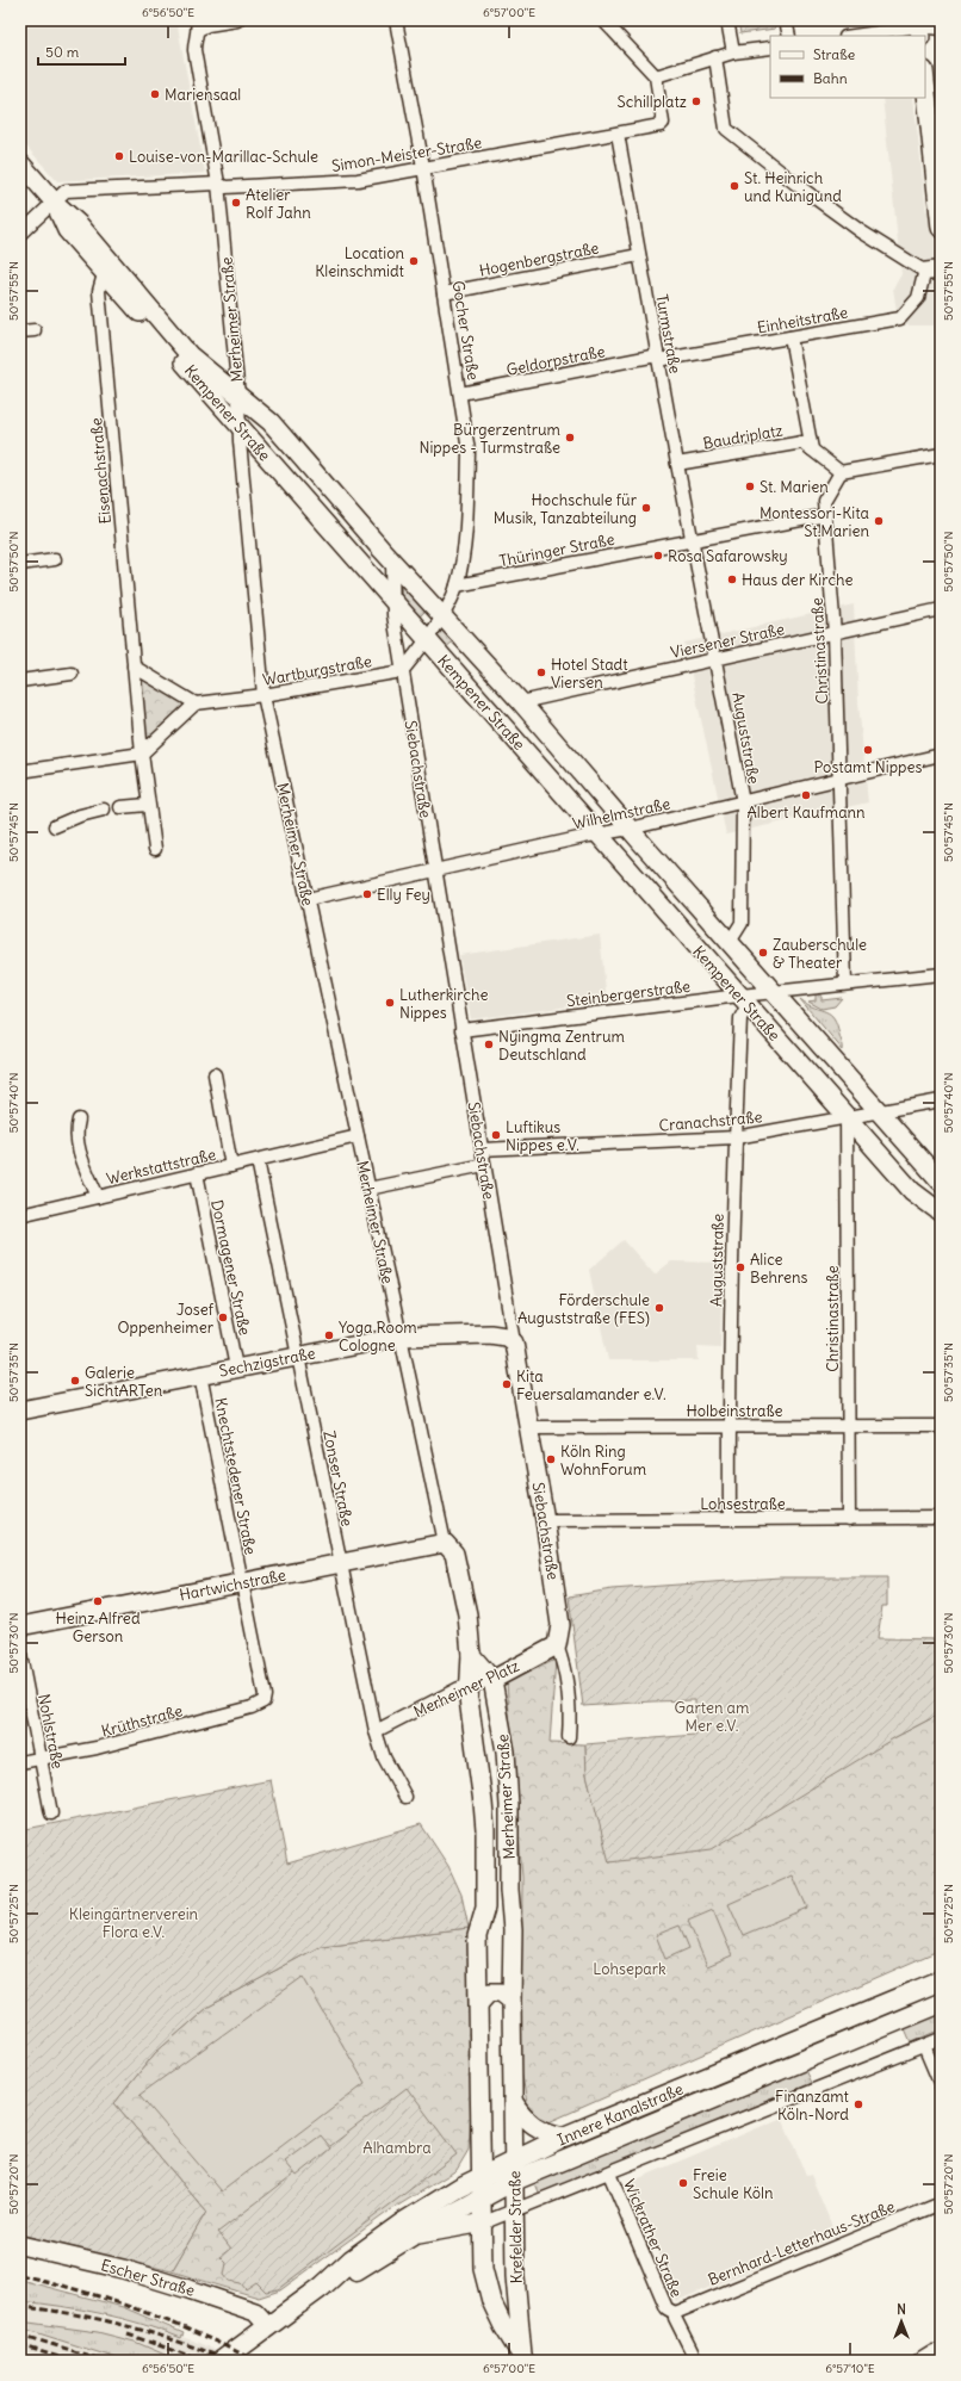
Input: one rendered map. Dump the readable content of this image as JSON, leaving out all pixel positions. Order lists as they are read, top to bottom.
{
  "streets": {
    "main road": ["Innere Kanalstraße"],
    "street": [
      "Simon-Meister-Straße",
      "Hogenbergstraße",
      "Merheimer Straße",
      "Einheitstraße",
      "Gocher Straße",
      "Turmstraße",
      "Geldorpstraße",
      "Kempener Straße",
      "Baudriplatz",
      "Eisenachstraße",
      "Thüringer Straße",
      "Viersener Straße",
      "Christinastraße",
      "Wartburgstraße",
      "Auguststraße",
      "Siebachstraße",
      "Wilhelmstraße",
      "Steinbergerstraße",
      "Cranachstraße",
      "Werkstattstraße",
      "Dormagener Straße",
      "Sechzigstraße",
      "Holbeinstraße",
      "Knechtstedener Straße",
      "Zonser Straße",
      "Lohsestraße",
      "Hartwichstraße",
      "Merheimer Platz",
      "Krüthstraße",
      "Nohlstraße",
      "Krefelder Straße",
      "Wickrather Straße",
      "Bernhard-Letterhaus-Straße",
      "Escher Straße"
    ]
  },
  "crossings": [
    ["Simon-Meister-Straße", "Merheimer Straße"],
    ["Simon-Meister-Straße", "Gocher Straße"],
    ["Simon-Meister-Straße", "Turmstraße"],
    ["Simon-Meister-Straße", "Kempener Straße"],
    ["Hogenbergstraße", "Gocher Straße"],
    ["Hogenbergstraße", "Turmstraße"],
    ["Merheimer Straße", "Kempener Straße"],
    ["Merheimer Straße", "Wartburgstraße"],
    ["Merheimer Straße", "Wilhelmstraße"],
    ["Merheimer Straße", "Werkstattstraße"],
    ["Merheimer Straße", "Sechzigstraße"],
    ["Merheimer Straße", "Hartwichstraße"],
    ["Merheimer Straße", "Merheimer Platz"],
    ["Merheimer Straße", "Innere Kanalstraße"],
    ["Merheimer Straße", "Krefelder Straße"],
    ["Einheitstraße", "Turmstraße"],
    ["Einheitstraße", "Geldorpstraße"],
    ["Gocher Straße", "Geldorpstraße"],
    ["Gocher Straße", "Kempener Straße"],
    ["Gocher Straße", "Thüringer Straße"],
    ["Turmstraße", "Geldorpstraße"],
    ["Turmstraße", "Baudriplatz"],
    ["Turmstraße", "Thüringer Straße"],
    ["Turmstraße", "Auguststraße"],
    ["Kempener Straße", "Eisenachstraße"],
    ["Kempener Straße", "Viersener Straße"],
    ["Kempener Straße", "Christinastraße"],
    ["Kempener Straße", "Auguststraße"],
    ["Kempener Straße", "Siebachstraße"],
    ["Kempener Straße", "Wilhelmstraße"],
    ["Kempener Straße", "Steinbergerstraße"],
    ["Kempener Straße", "Cranachstraße"],
    ["Thüringer Straße", "Auguststraße"],
    ["Viersener Straße", "Christinastraße"],
    ["Viersener Straße", "Auguststraße"],
    ["Christinastraße", "Wilhelmstraße"],
    ["Christinastraße", "Steinbergerstraße"],
    ["Christinastraße", "Cranachstraße"],
    ["Christinastraße", "Holbeinstraße"],
    ["Christinastraße", "Lohsestraße"],
    ["Wartburgstraße", "Siebachstraße"],
    ["Auguststraße", "Wilhelmstraße"],
    ["Auguststraße", "Steinbergerstraße"],
    ["Auguststraße", "Cranachstraße"],
    ["Auguststraße", "Holbeinstraße"],
    ["Auguststraße", "Lohsestraße"],
    ["Siebachstraße", "Wilhelmstraße"],
    ["Siebachstraße", "Steinbergerstraße"],
    ["Siebachstraße", "Cranachstraße"],
    ["Siebachstraße", "Sechzigstraße"],
    ["Siebachstraße", "Holbeinstraße"],
    ["Siebachstraße", "Lohsestraße"],
    ["Siebachstraße", "Merheimer Platz"],
    ["Werkstattstraße", "Dormagener Straße"],
    ["Werkstattstraße", "Zonser Straße"],
    ["Dormagener Straße", "Sechzigstraße"],
    ["Sechzigstraße", "Knechtstedener Straße"],
    ["Sechzigstraße", "Zonser Straße"],
    ["Knechtstedener Straße", "Hartwichstraße"],
    ["Knechtstedener Straße", "Krüthstraße"],
    ["Zonser Straße", "Hartwichstraße"],
    ["Zonser Straße", "Merheimer Platz"],
    ["Krüthstraße", "Nohlstraße"],
    ["Innere Kanalstraße", "Krefelder Straße"],
    ["Innere Kanalstraße", "Wickrather Straße"],
    ["Innere Kanalstraße", "Escher Straße"],
    ["Wickrather Straße", "Bernhard-Letterhaus-Straße"]
  ],
  "parks": [
    "Garten am Mer e.V.",
    "Kleingärtnerverein Flora e.V.",
    "Lohsepark",
    "Alhambra"
  ],
  "places": [
    "Mariensaal",
    "Schillplatz",
    "Louise-von-Marillac-Schule",
    "St. Heinrich und Kunigund",
    "Atelier Rolf Jahn",
    "Location Kleinschmidt",
    "Bürgerzentrum Nippes - Turmstraße",
    "St. Marien",
    "Hochschule für Musik, Tanzabteilung",
    "Montessori-Kita St.Marien",
    "Rosa Safarowsky",
    "Haus der Kirche",
    "Hotel Stadt Viersen",
    "Postamt Nippes",
    "Albert Kaufmann",
    "Elly Fey",
    "Zauberschule & Theater",
    "Lutherkirche Nippes",
    "Nyingma Zentrum Deutschland",
    "Luftikus Nippes e.V.",
    "Alice Behrens",
    "Förderschule Auguststraße (FES)",
    "Josef Oppenheimer",
    "Yoga Room Cologne",
    "Galerie SichtARTen",
    "Kita Feuersalamander e.V.",
    "Köln Ring WohnForum",
    "Heinz Alfred Gerson",
    "Finanzamt Köln-Nord",
    "Freie Schule Köln"
  ],
  "legend": ["Straße", "Bahn"],
  "scale_bar": "50 m",
  "north": "top",
  "coordinates": [
    "6°56'50\"E",
    "6°57'00\"E",
    "50°57'55\"N",
    "50°57'50\"N",
    "50°57'45\"N",
    "50°57'40\"N",
    "50°57'35\"N",
    "50°57'30\"N",
    "50°57'25\"N",
    "50°57'20\"N",
    "6°57'10\"E"
  ]
}
